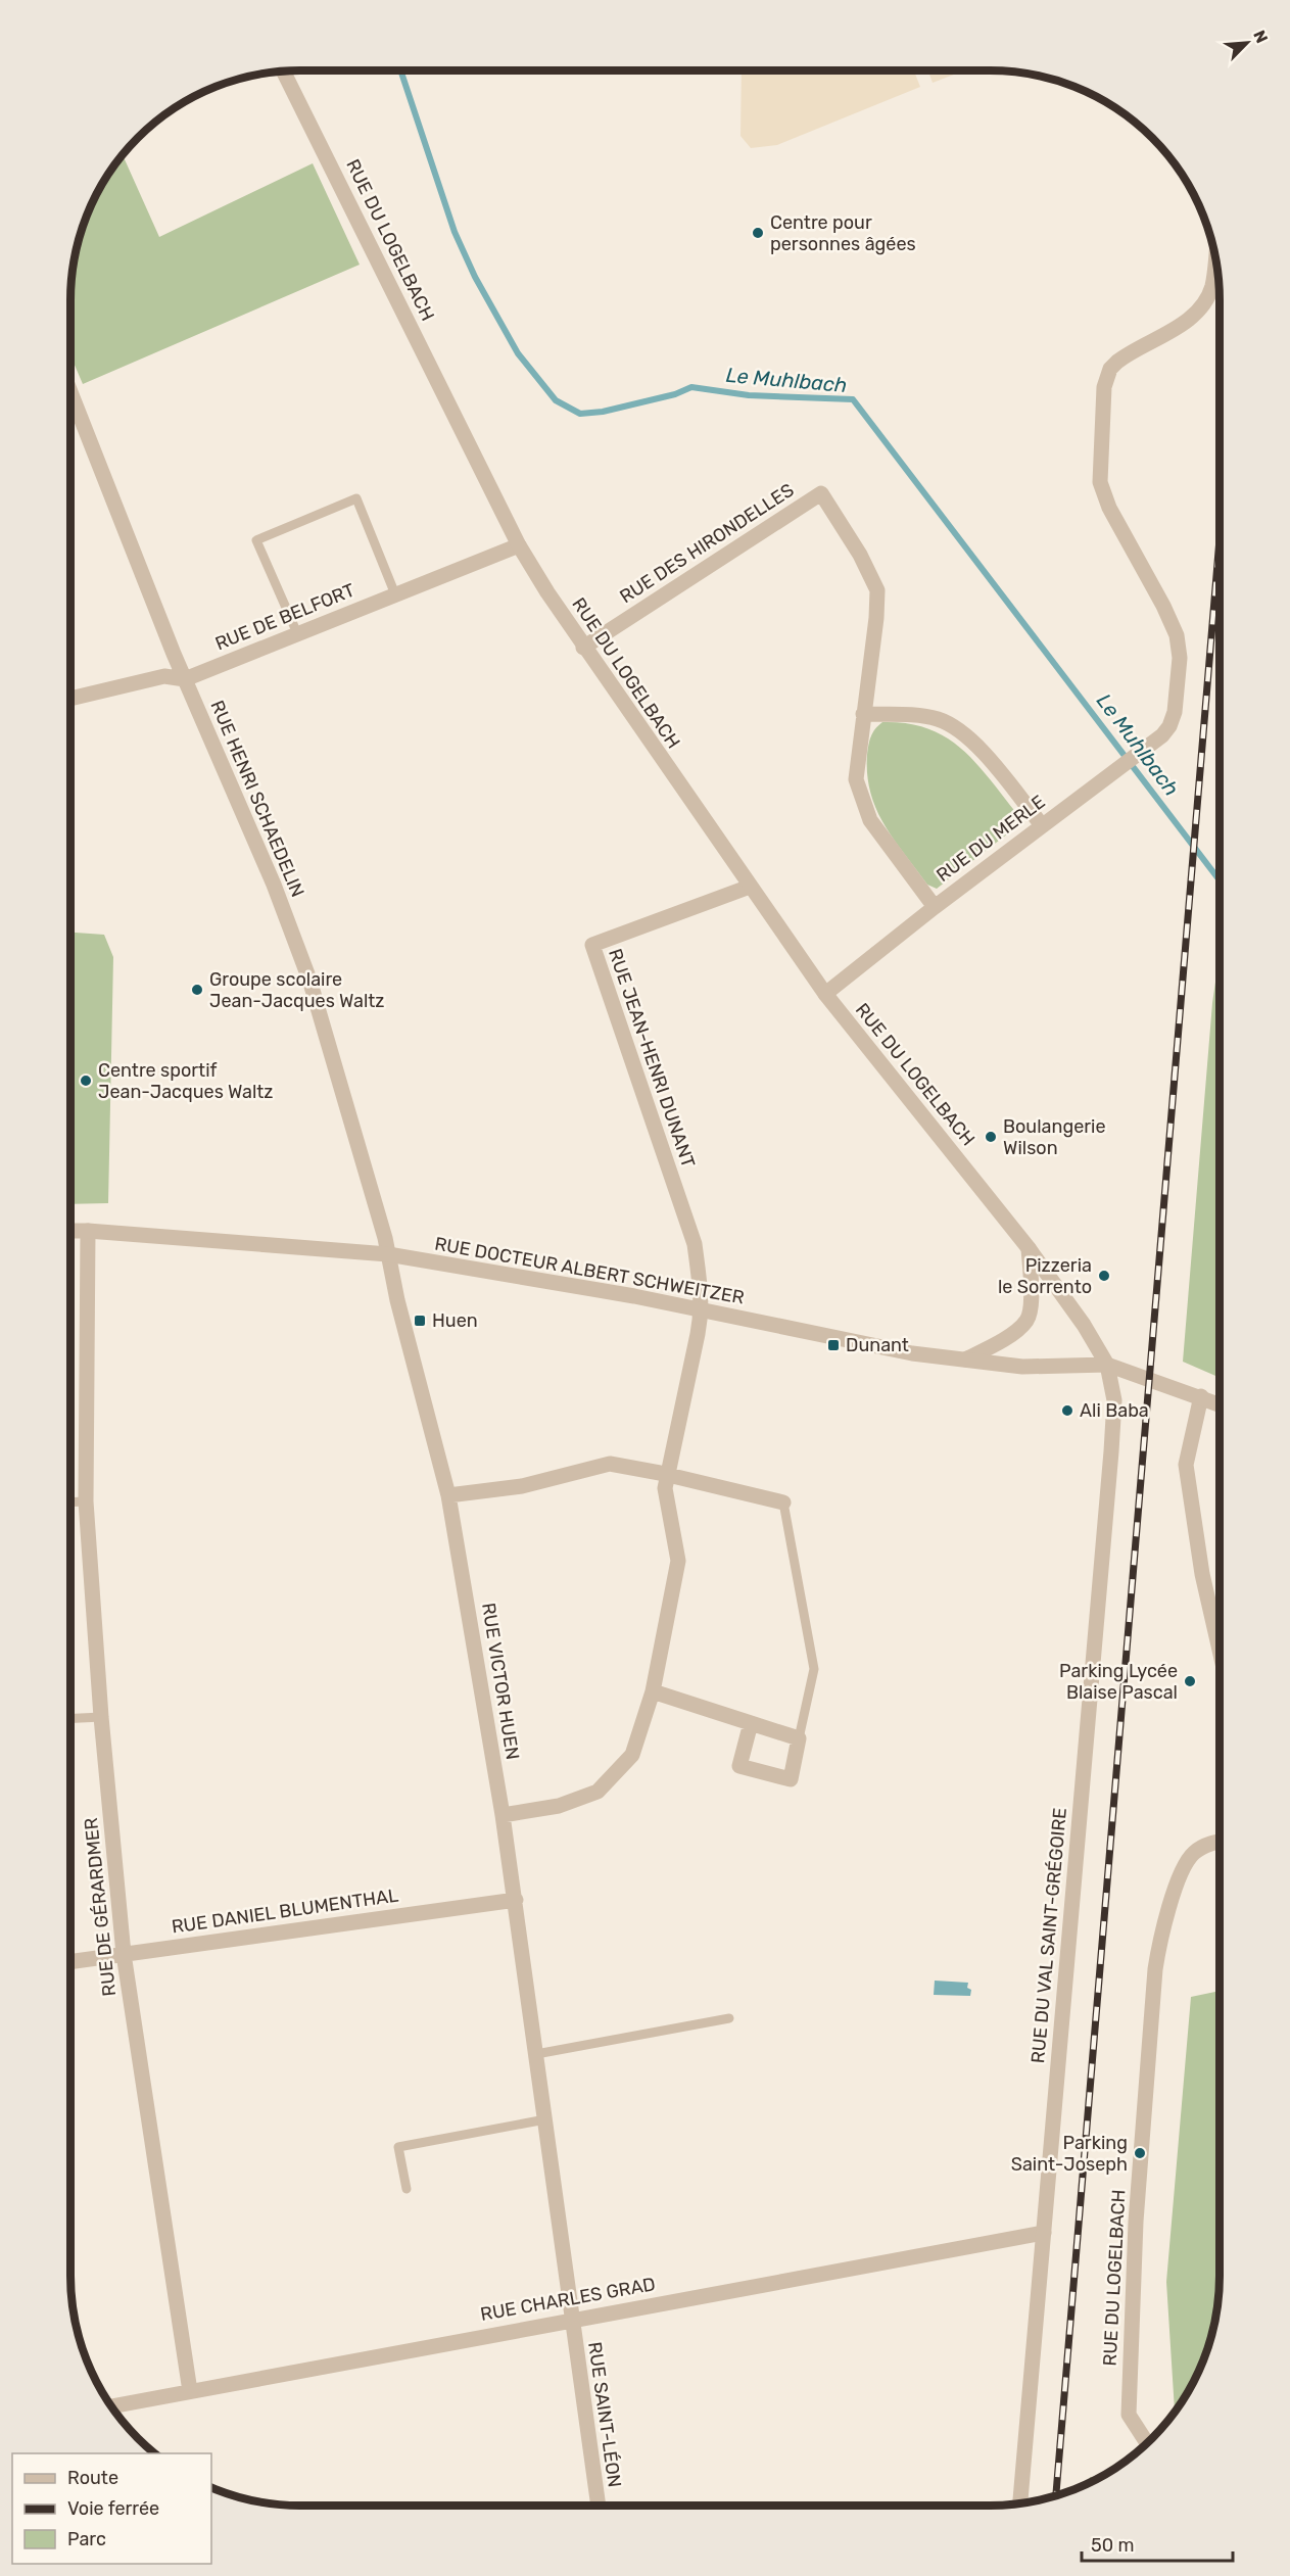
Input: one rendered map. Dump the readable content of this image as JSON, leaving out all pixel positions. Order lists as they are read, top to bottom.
{
  "streets": {
    "street": [
      "RUE DU LOGELBACH",
      "RUE DES HIRONDELLES",
      "RUE DE BELFORT",
      "RUE HENRI SCHAEDELIN",
      "RUE DU MERLE",
      "RUE JEAN-HENRI DUNANT",
      "RUE DOCTEUR ALBERT SCHWEITZER",
      "RUE VICTOR HUEN",
      "RUE DE GÉRARDMER",
      "RUE DANIEL BLUMENTHAL",
      "RUE DU VAL SAINT-GRÉGOIRE",
      "RUE CHARLES GRAD",
      "RUE SAINT-LÉON"
    ]
  },
  "crossings": [
    ["RUE DU LOGELBACH", "RUE DES HIRONDELLES"],
    ["RUE DU LOGELBACH", "RUE DE BELFORT"],
    ["RUE DU LOGELBACH", "RUE DU MERLE"],
    ["RUE DU LOGELBACH", "RUE JEAN-HENRI DUNANT"],
    ["RUE DU LOGELBACH", "RUE DOCTEUR ALBERT SCHWEITZER"],
    ["RUE DU LOGELBACH", "RUE DU VAL SAINT-GRÉGOIRE"],
    ["RUE DE BELFORT", "RUE HENRI SCHAEDELIN"],
    ["RUE HENRI SCHAEDELIN", "RUE DOCTEUR ALBERT SCHWEITZER"],
    ["RUE HENRI SCHAEDELIN", "RUE VICTOR HUEN"],
    ["RUE JEAN-HENRI DUNANT", "RUE DOCTEUR ALBERT SCHWEITZER"],
    ["RUE DOCTEUR ALBERT SCHWEITZER", "RUE VICTOR HUEN"],
    ["RUE DOCTEUR ALBERT SCHWEITZER", "RUE DE GÉRARDMER"],
    ["RUE DOCTEUR ALBERT SCHWEITZER", "RUE DU VAL SAINT-GRÉGOIRE"],
    ["RUE VICTOR HUEN", "RUE DANIEL BLUMENTHAL"],
    ["RUE VICTOR HUEN", "RUE CHARLES GRAD"],
    ["RUE VICTOR HUEN", "RUE SAINT-LÉON"],
    ["RUE DE GÉRARDMER", "RUE DANIEL BLUMENTHAL"],
    ["RUE DE GÉRARDMER", "RUE CHARLES GRAD"],
    ["RUE DU VAL SAINT-GRÉGOIRE", "RUE CHARLES GRAD"],
    ["RUE CHARLES GRAD", "RUE SAINT-LÉON"]
  ],
  "water": ["Le Muhlbach"],
  "places": {
    "other": [
      "Centre pour personnes âgées",
      "Groupe scolaire Jean-Jacques Waltz",
      "Centre sportif Jean-Jacques Waltz",
      "Boulangerie Wilson",
      "Pizzeria le Sorrento",
      "Ali Baba",
      "Parking Lycée Blaise Pascal",
      "Parking Saint-Joseph"
    ],
    "transit": ["Huen", "Dunant"]
  },
  "legend": ["Route", "Voie ferrée", "Parc"],
  "scale_bar": "50 m",
  "north": "top right"
}
